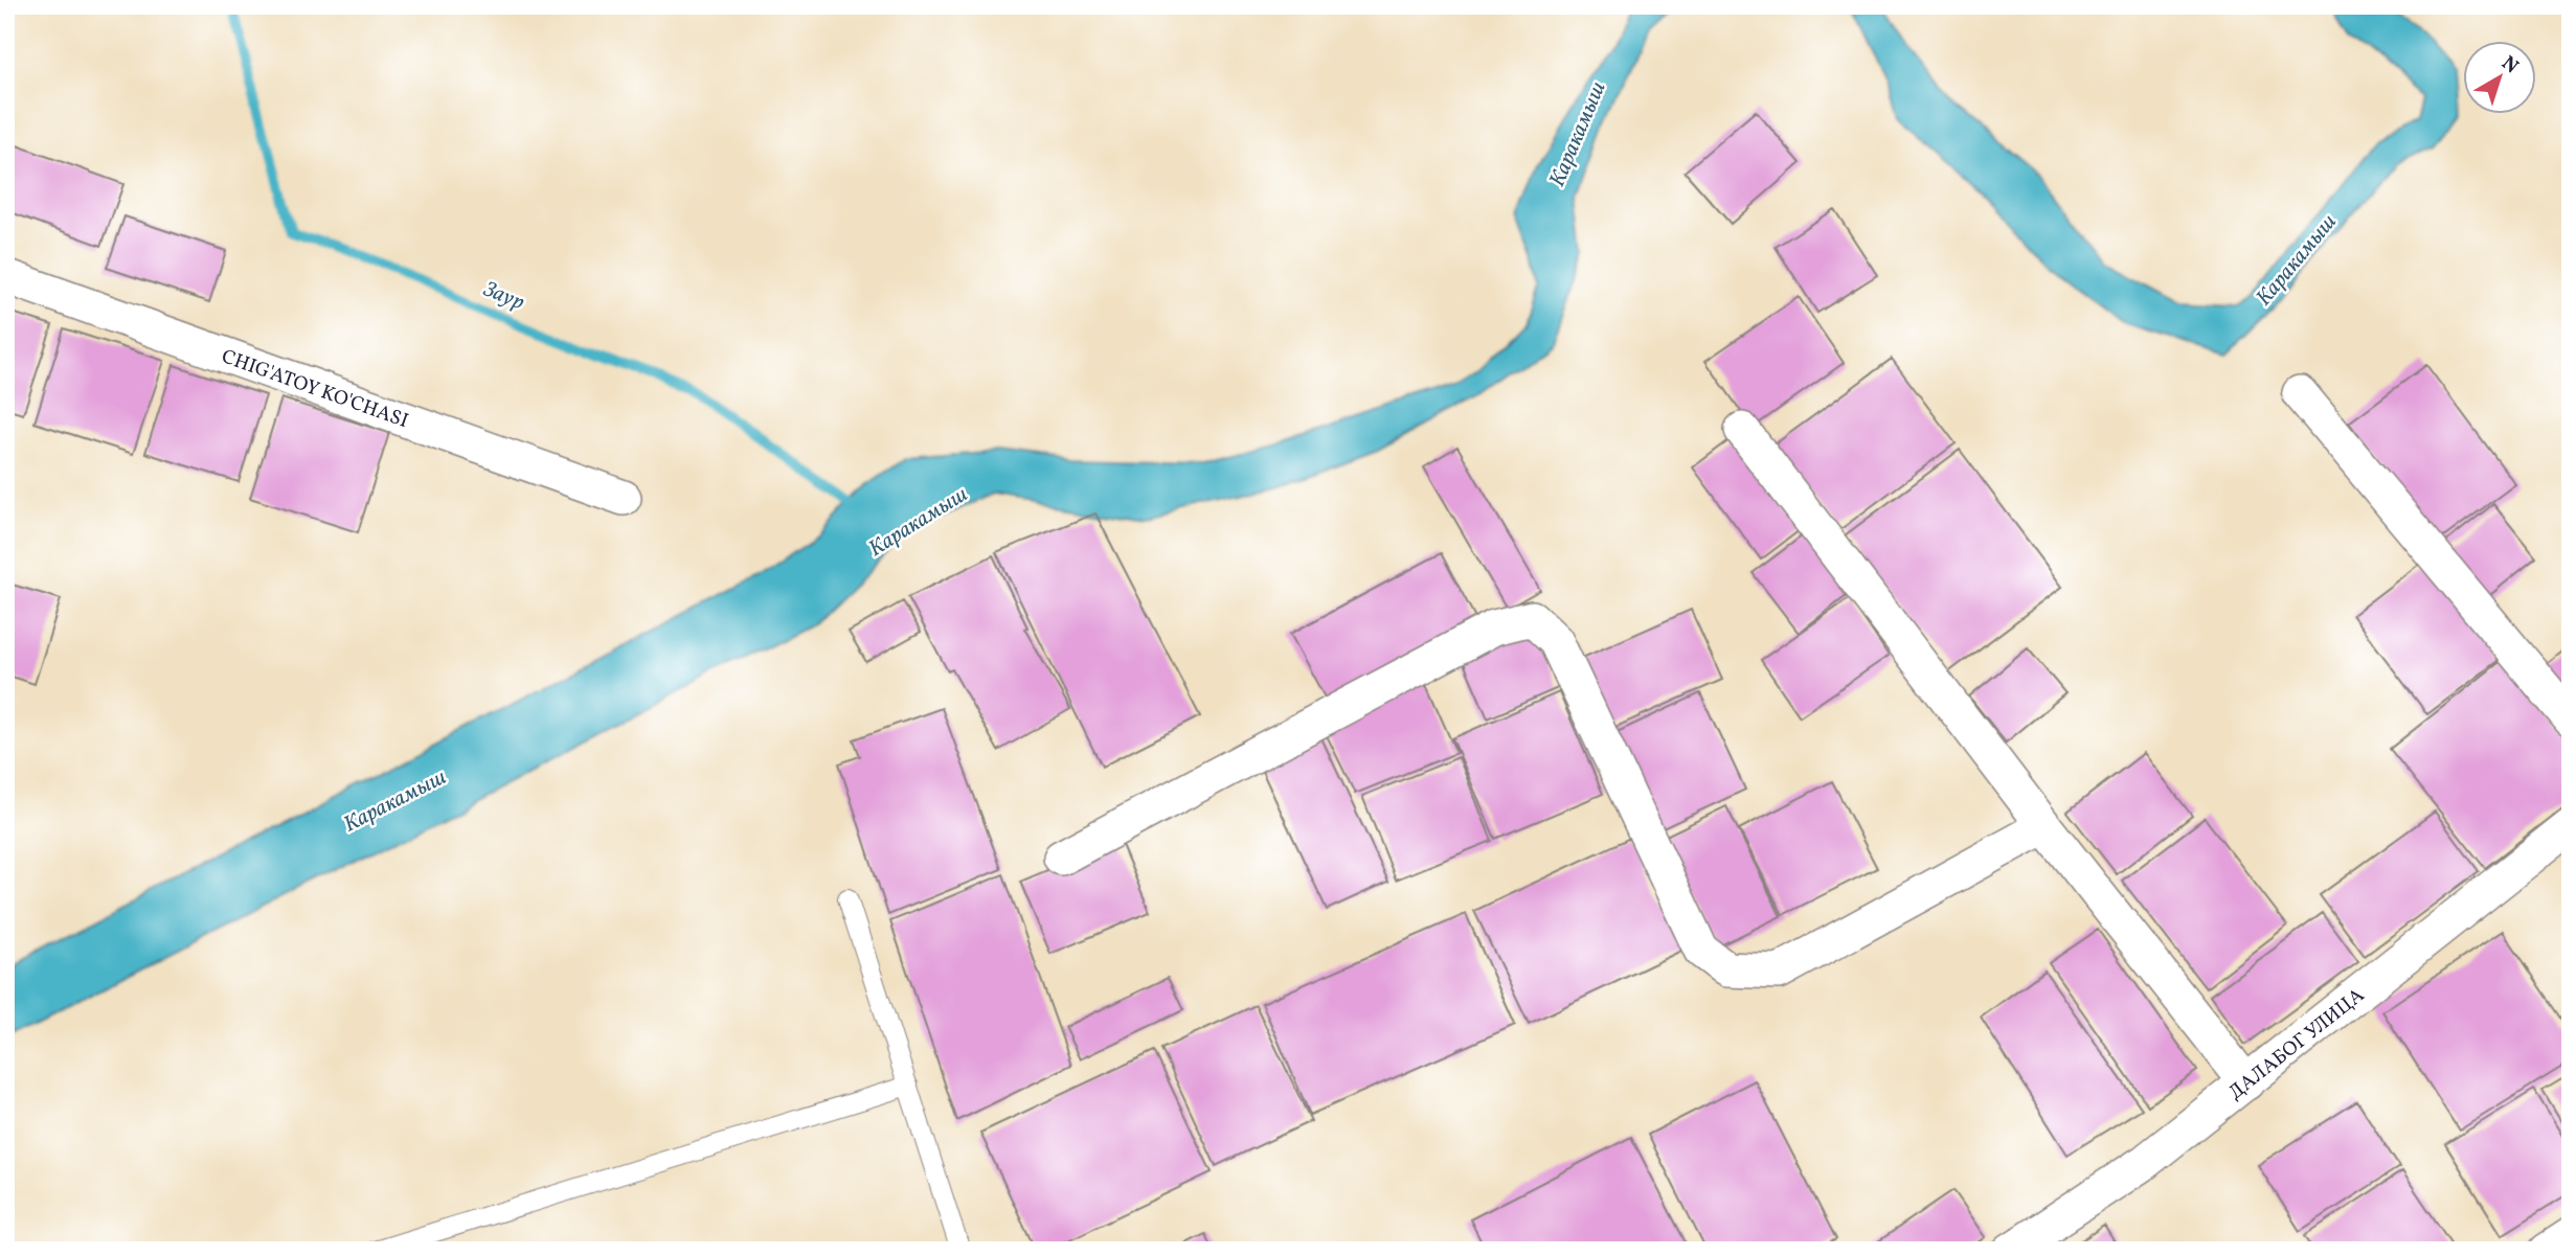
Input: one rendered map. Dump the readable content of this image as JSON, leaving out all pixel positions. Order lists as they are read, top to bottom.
{
  "streets": {
    "street": ["CHIG'ATOY KO'CHASI", "ДАЛАБОГ УЛИЦА"]
  },
  "water": ["Каракамыш", "Заур"],
  "north": "top right"
}
